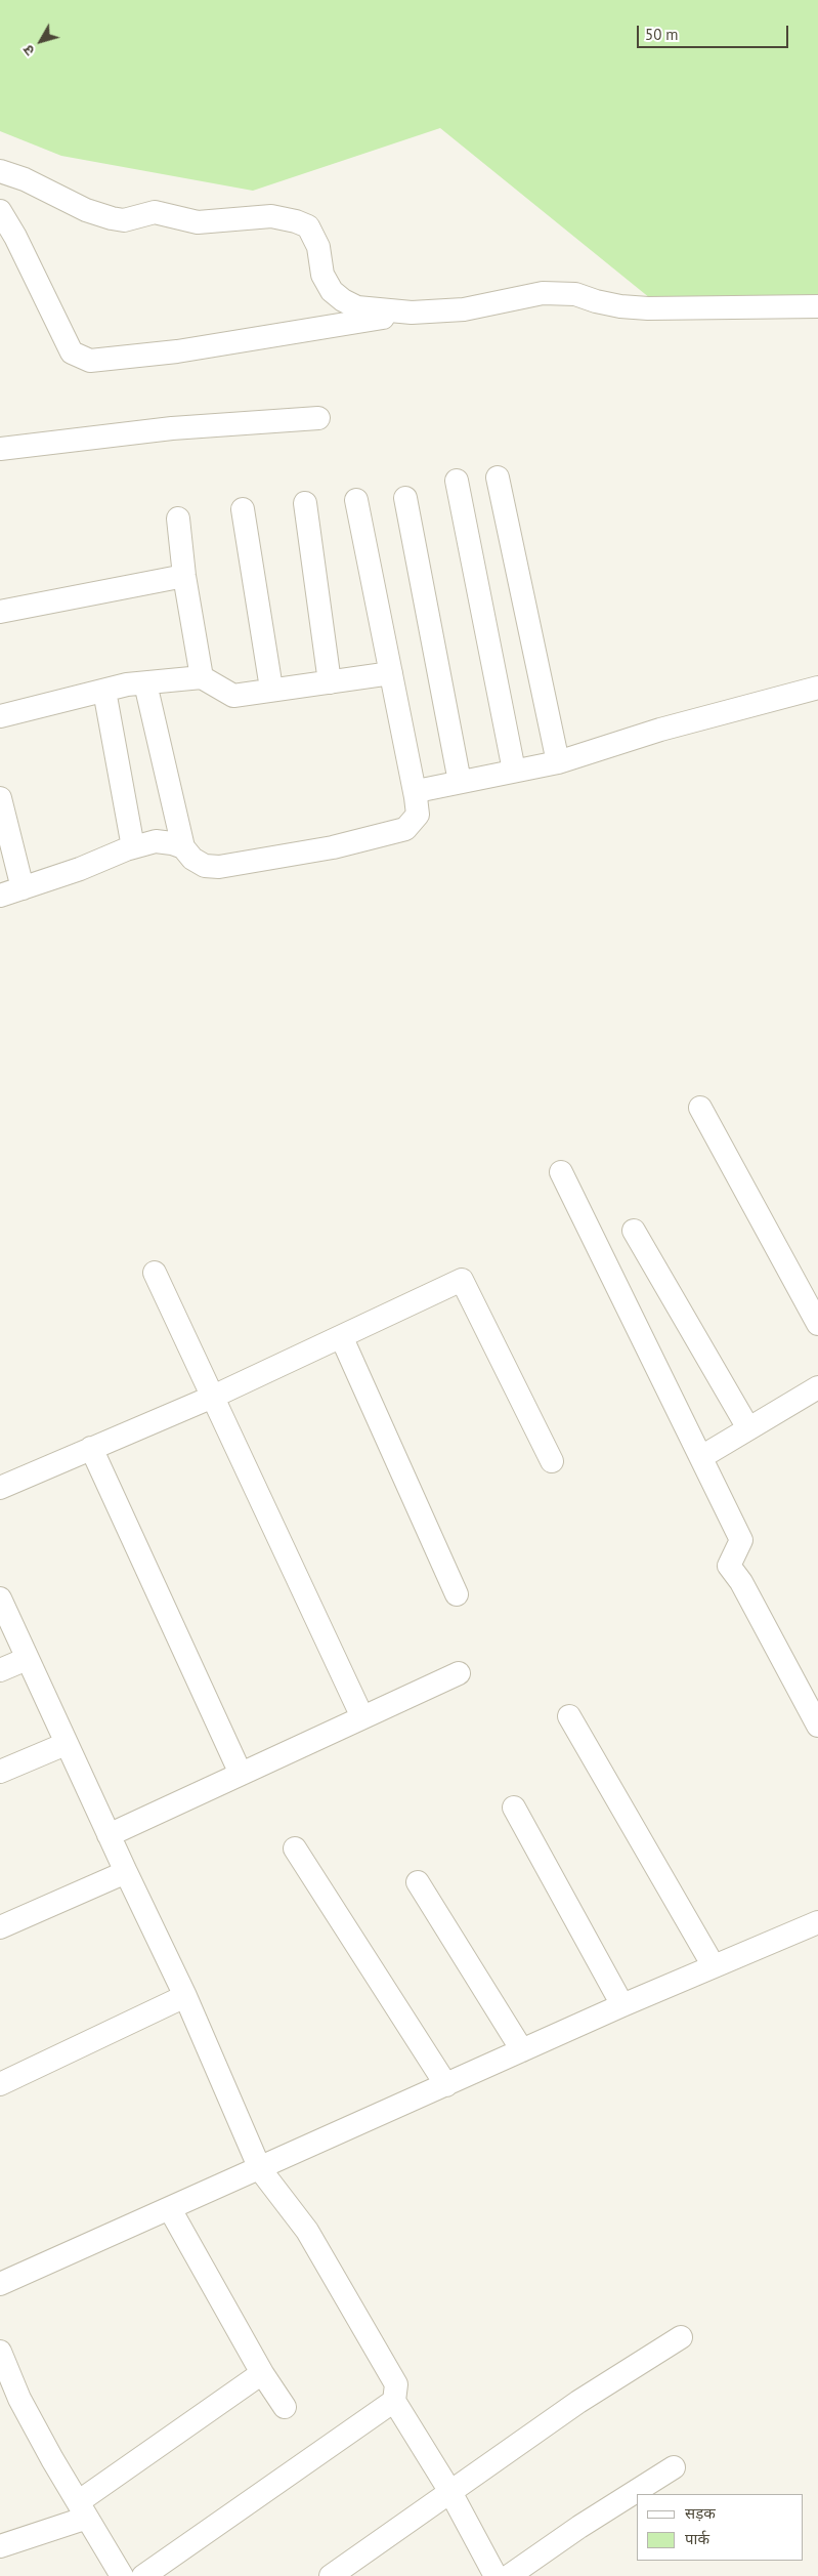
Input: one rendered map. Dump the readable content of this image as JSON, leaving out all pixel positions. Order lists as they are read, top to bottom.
{
  "legend": ["सड़क", "पार्क"],
  "scale_bar": "50 m",
  "north": "bottom left"
}
